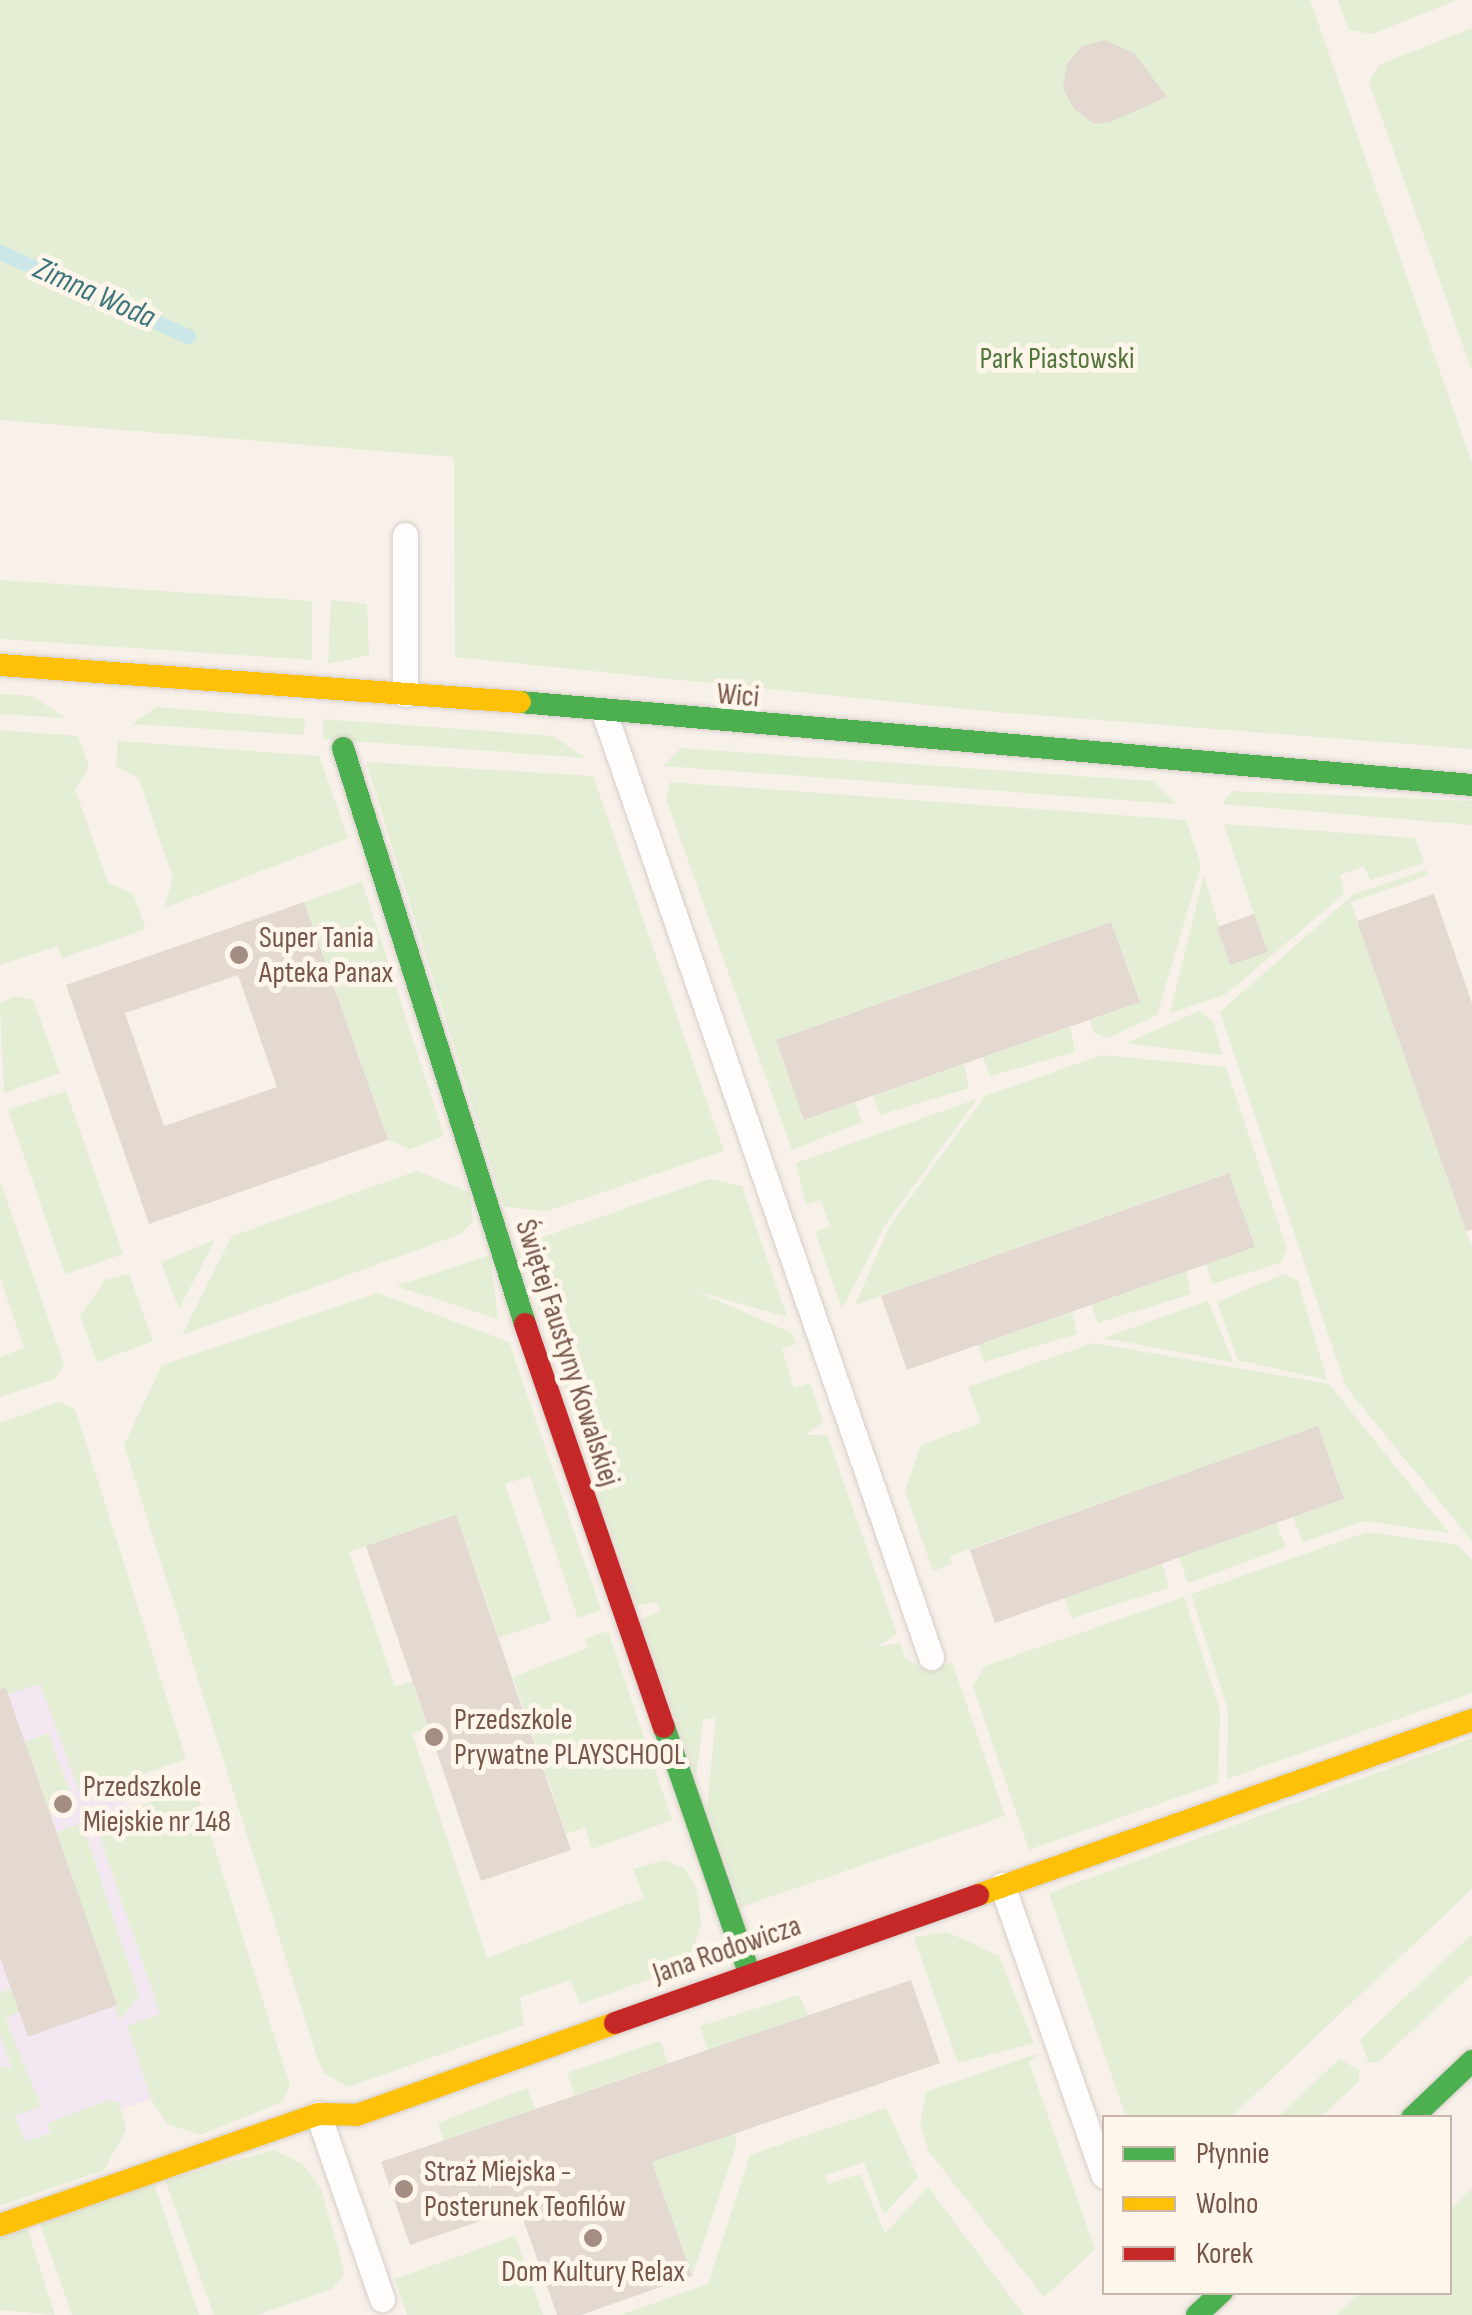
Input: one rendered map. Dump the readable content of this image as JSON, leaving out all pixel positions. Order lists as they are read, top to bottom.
{
  "streets": {
    "street": ["Wici", "Świętej Faustyny Kowalskiej", "Jana Rodowicza"]
  },
  "crossings": [
    ["Świętej Faustyny Kowalskiej", "Jana Rodowicza"]
  ],
  "water": ["Zimna Woda"],
  "parks": ["Park Piastowski"],
  "places": [
    "Super Tania Apteka Panax",
    "Przedszkole Prywatne PLAYSCHOOL",
    "Przedszkole Miejskie nr 148",
    "Straż Miejska - Posterunek Teofilów",
    "Dom Kultury Relax"
  ],
  "legend": ["Płynnie", "Wolno", "Korek"]
}
